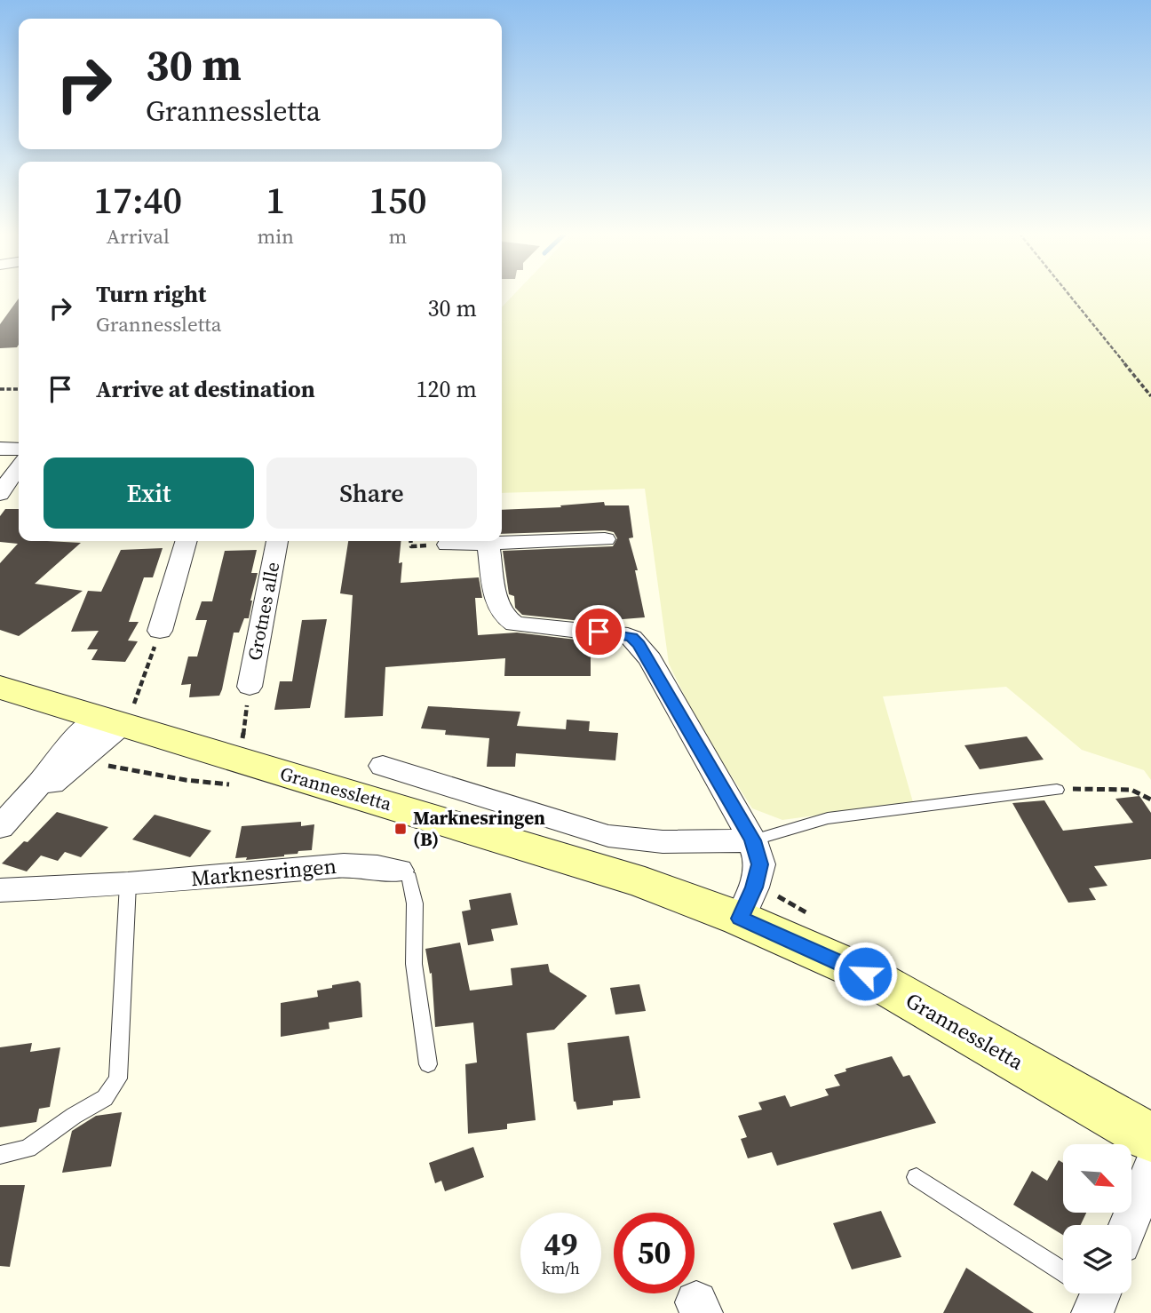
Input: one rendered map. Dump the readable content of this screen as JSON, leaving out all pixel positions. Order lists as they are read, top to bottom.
{
  "streets": {
    "main road": ["Grannessletta"],
    "street": ["Grotnes alle", "Marknesringen"]
  },
  "places": {
    "transit": ["Marknesringen (B)"]
  },
  "north": "bottom right",
  "page": {
    "turn": ["30 m", "Grannessletta"],
    "eta": [
      "17:40",
      "Arrival",
      "1",
      "min",
      "150",
      "m"
    ],
    "list": [
      {
        "name": "Turn right",
        "note": "Grannessletta",
        "value": "30 m"
      },
      {
        "name": "Arrive at destination",
        "value": "120 m"
      }
    ],
    "buttons": ["Exit", "Share"],
    "speed": "49 km/h",
    "limit": "50"
  }
}
